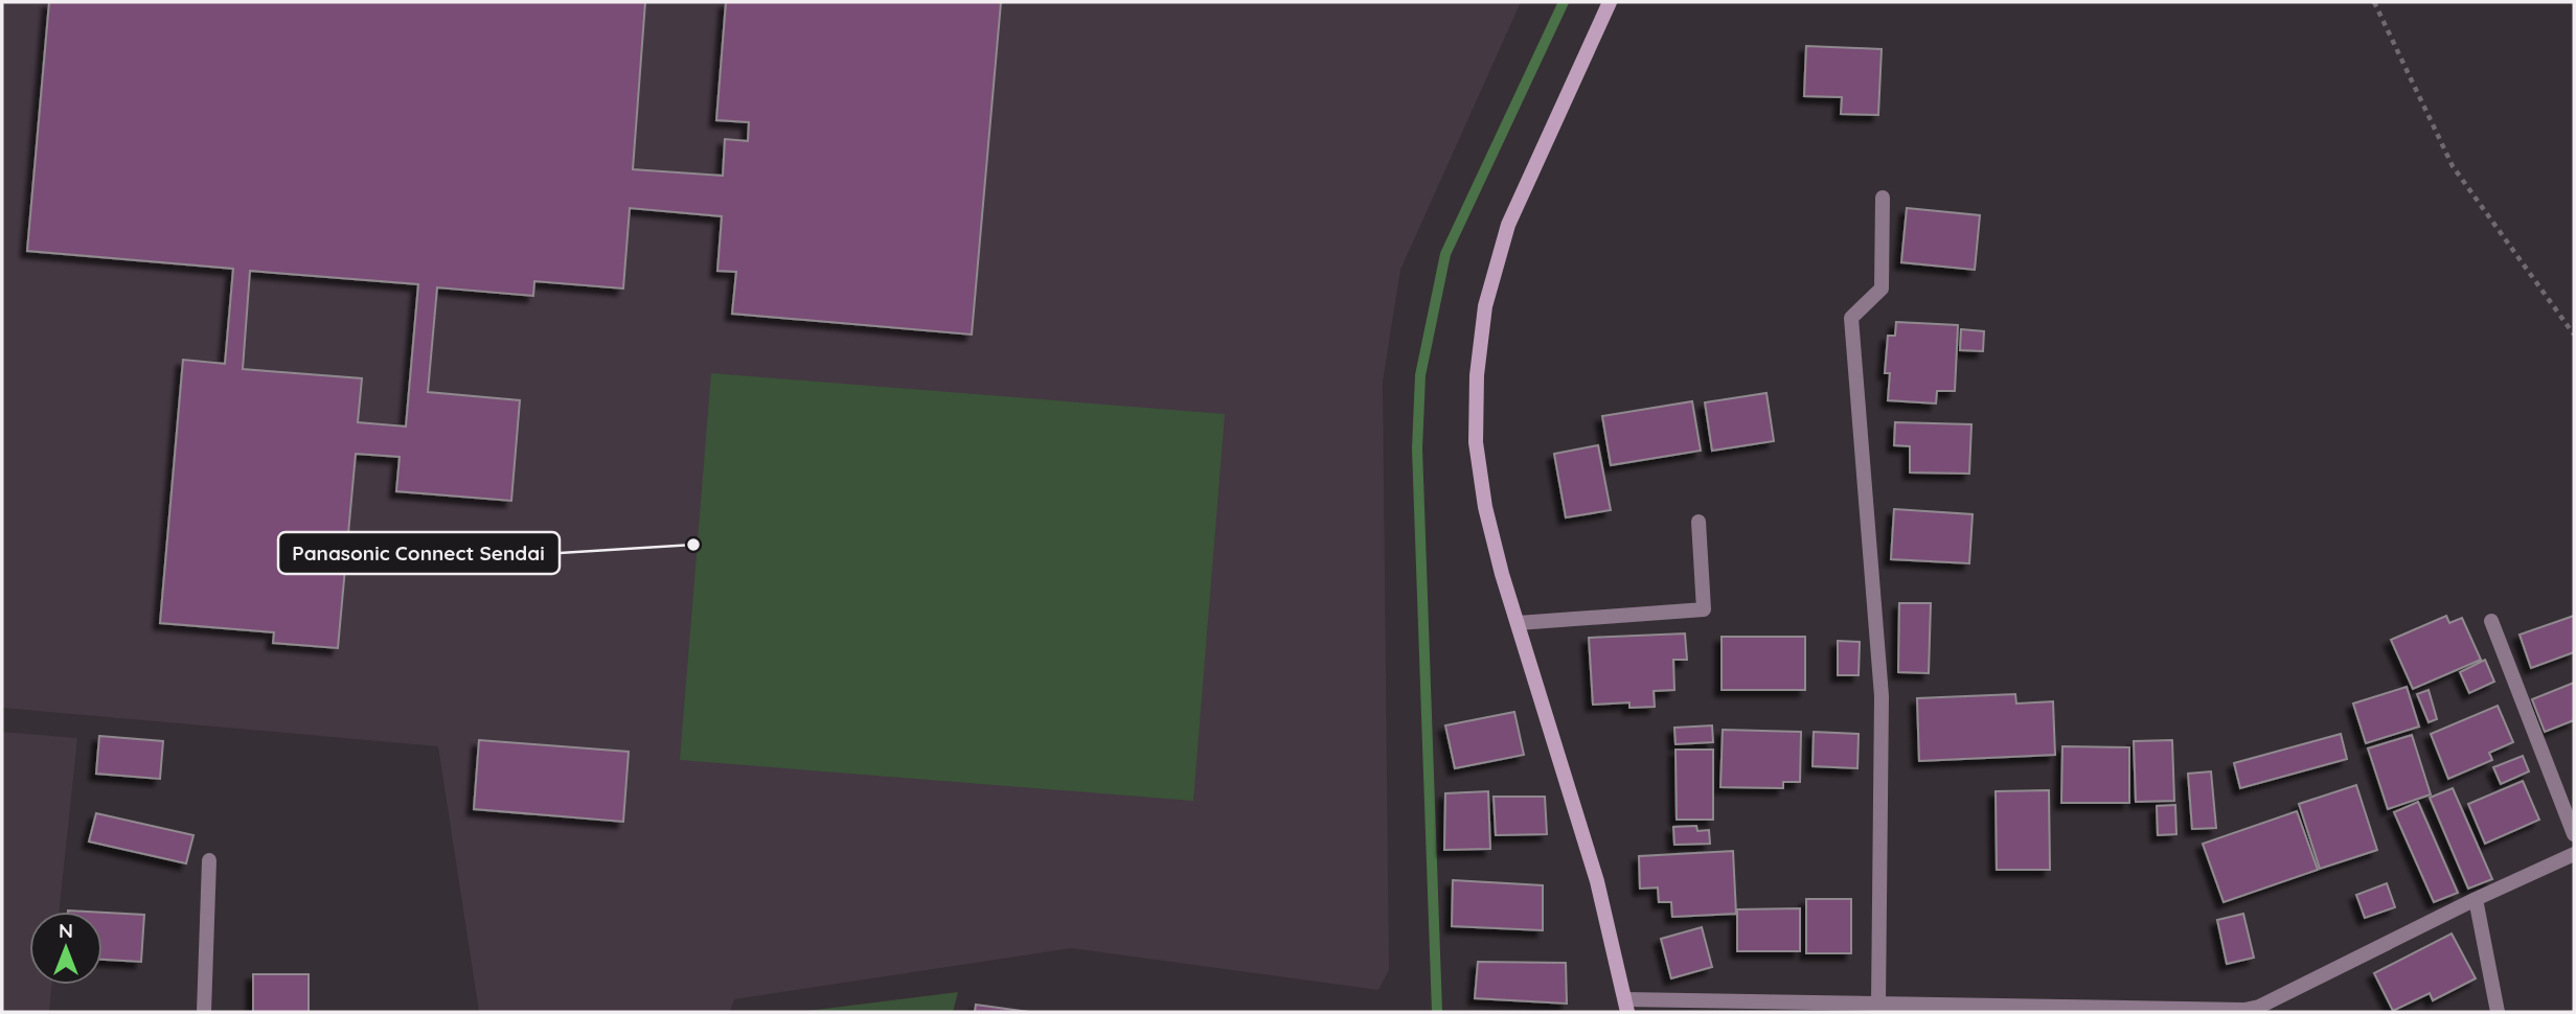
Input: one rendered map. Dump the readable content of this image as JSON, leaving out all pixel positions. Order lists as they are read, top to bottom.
{
  "places": ["Panasonic Connect Sendai"],
  "north": "top"
}
